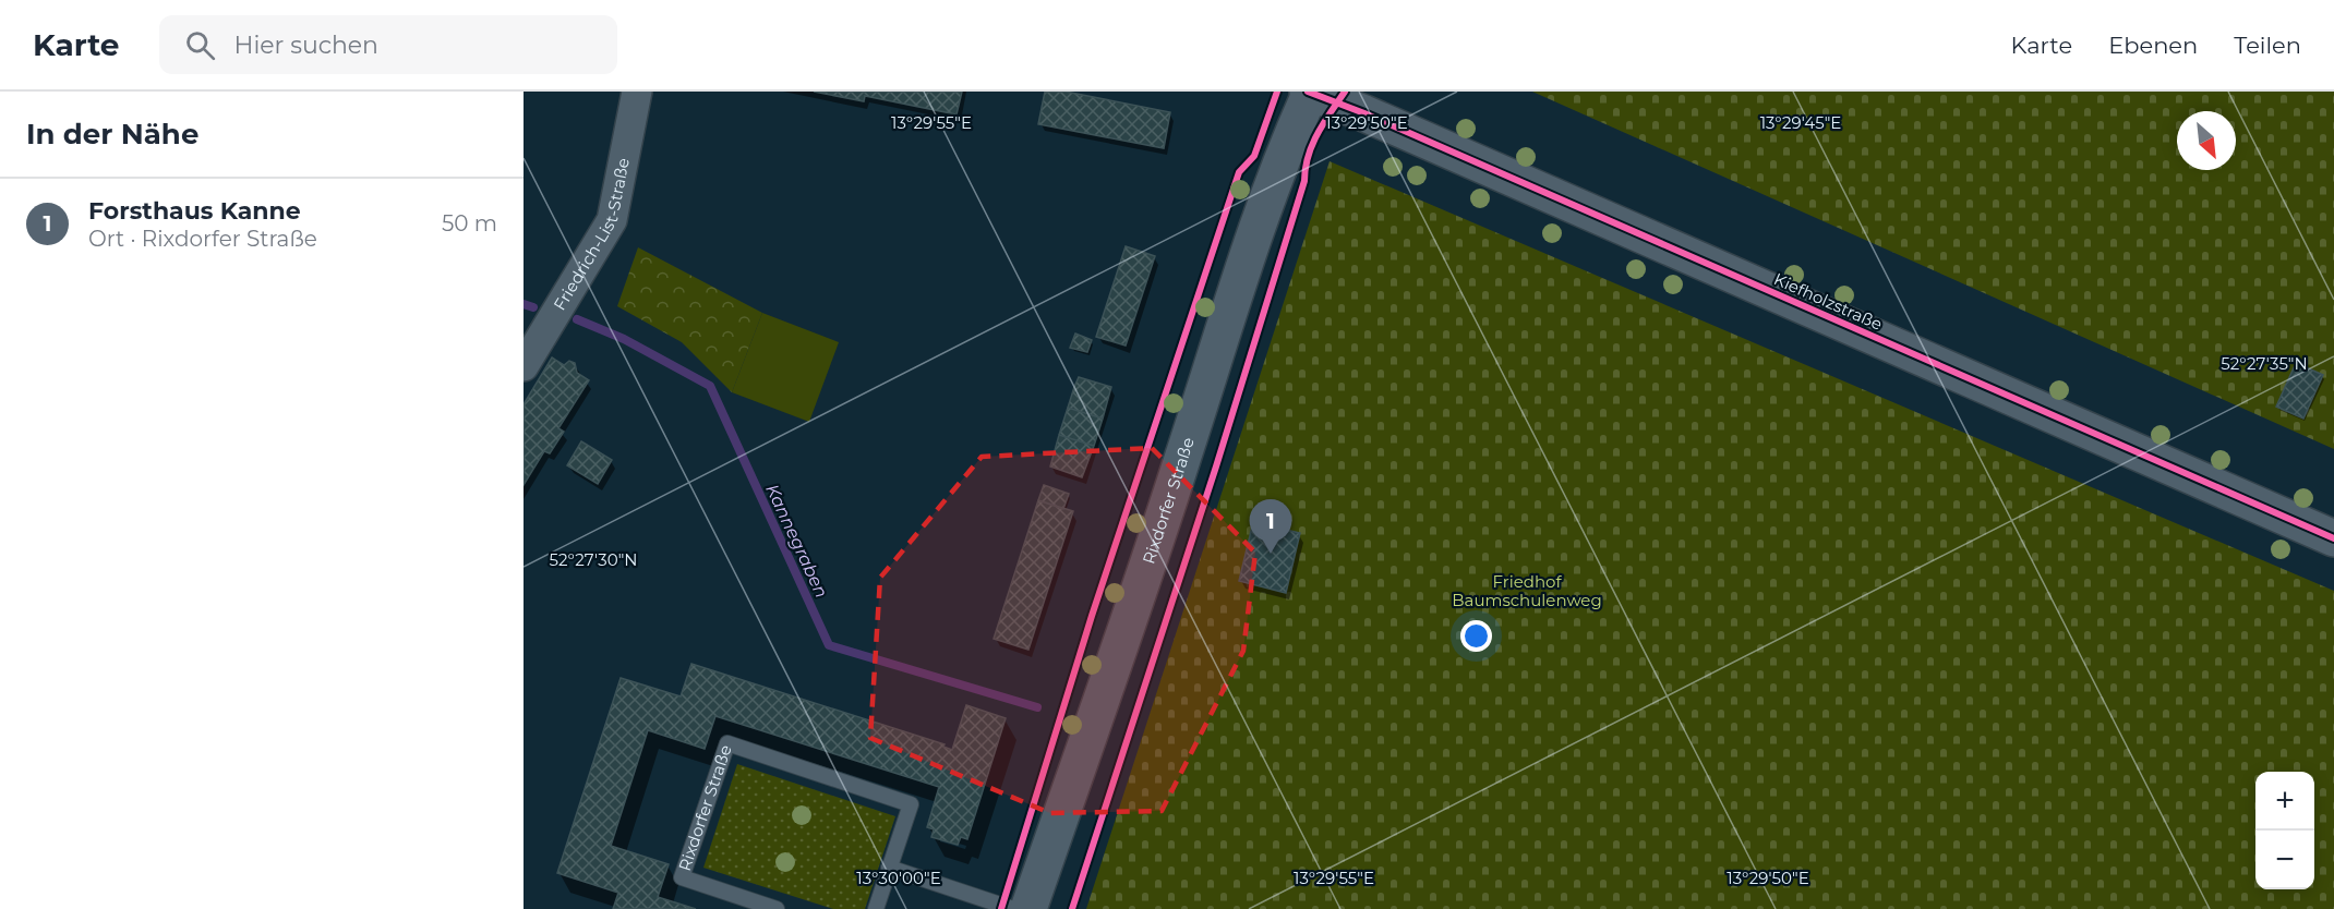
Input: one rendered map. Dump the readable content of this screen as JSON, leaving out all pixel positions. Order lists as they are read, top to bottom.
{
  "streets": {
    "street": ["Friedrich-List-Straße", "Kiefholzstraße", "Rixdorfer Straße"]
  },
  "crossings": [
    ["Kiefholzstraße", "Rixdorfer Straße"]
  ],
  "water": ["Kannegraben"],
  "parks": ["Friedhof Baumschulenweg"],
  "north": "bottom right",
  "page": {
    "header": "Karte",
    "search": "Hier suchen",
    "nav": ["Karte", "Ebenen", "Teilen"],
    "heading": "In der Nähe",
    "list": [
      {
        "mark": "1",
        "name": "Forsthaus Kanne",
        "note": "Ort · Rixdorfer Straße",
        "value": "50 m"
      }
    ],
    "pins": "1",
    "map_buttons": ["+", "−"]
  },
  "coordinates": [
    "13°29'55\"E",
    "13°29'50\"E",
    "13°29'45\"E",
    "52°27'35\"N",
    "52°27'30\"N",
    "13°30'00\"E"
  ]
}
